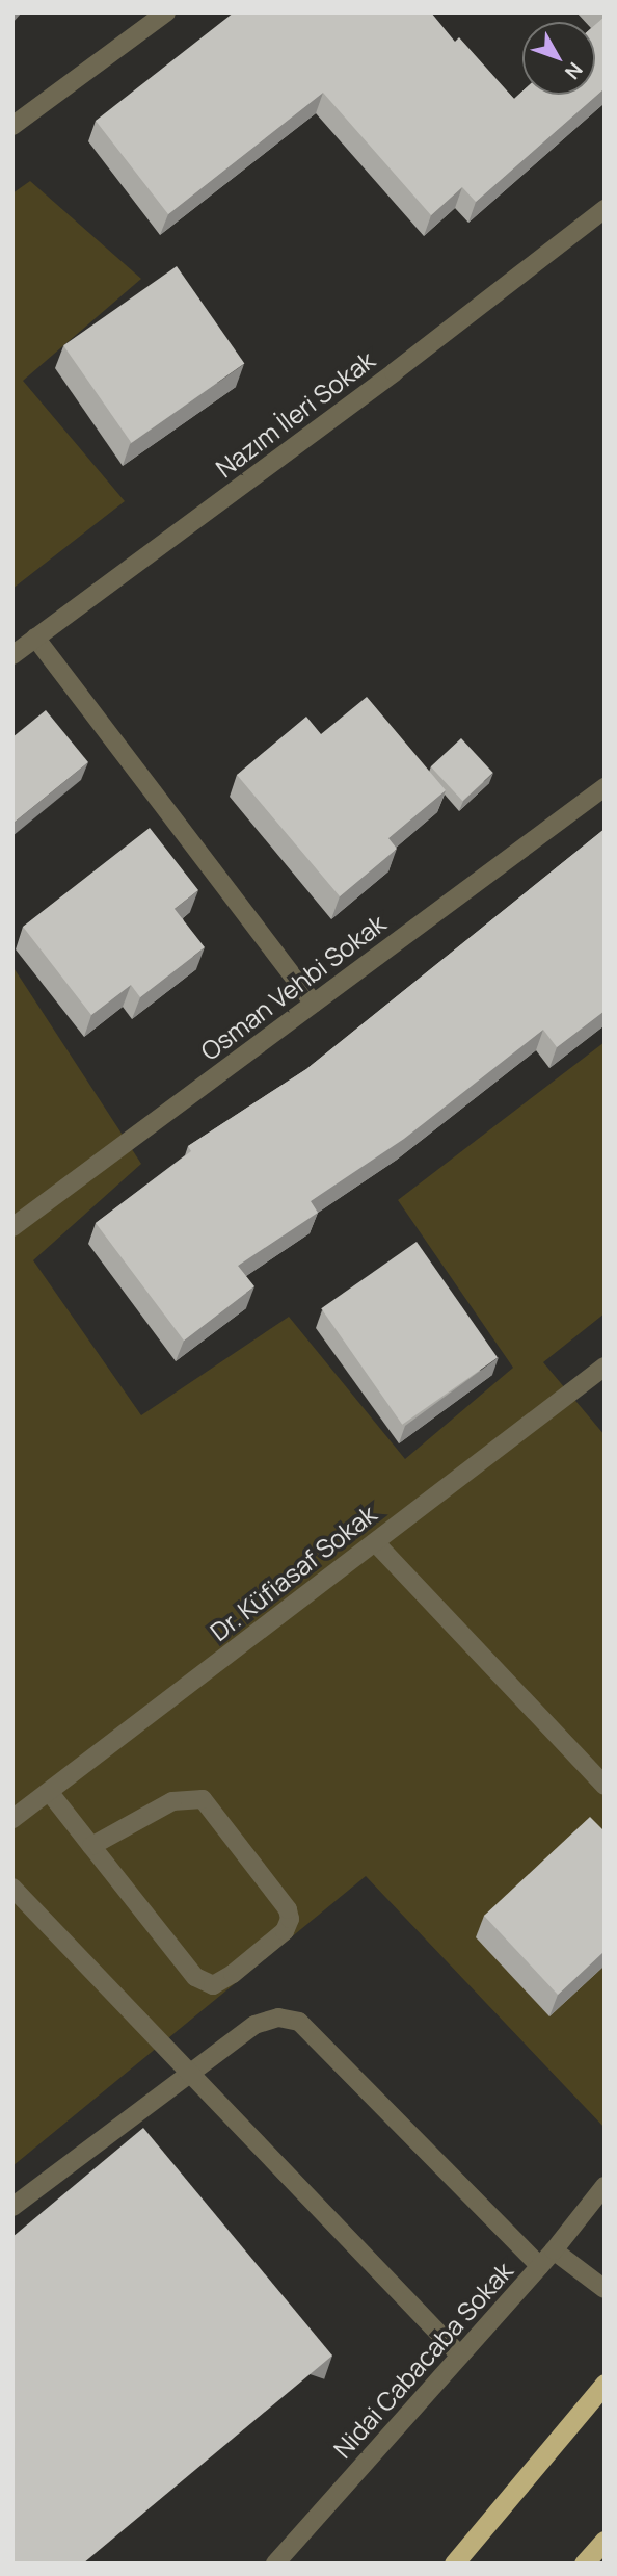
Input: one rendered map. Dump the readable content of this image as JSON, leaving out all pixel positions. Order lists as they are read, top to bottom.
{
  "streets": {
    "street": [
      "Nazım İleri Sokak",
      "Osman Vehbi Sokak",
      "Dr. Küfiasaf Sokak",
      "Nidai Cabacaba Sokak"
    ]
  },
  "north": "bottom right"
}
